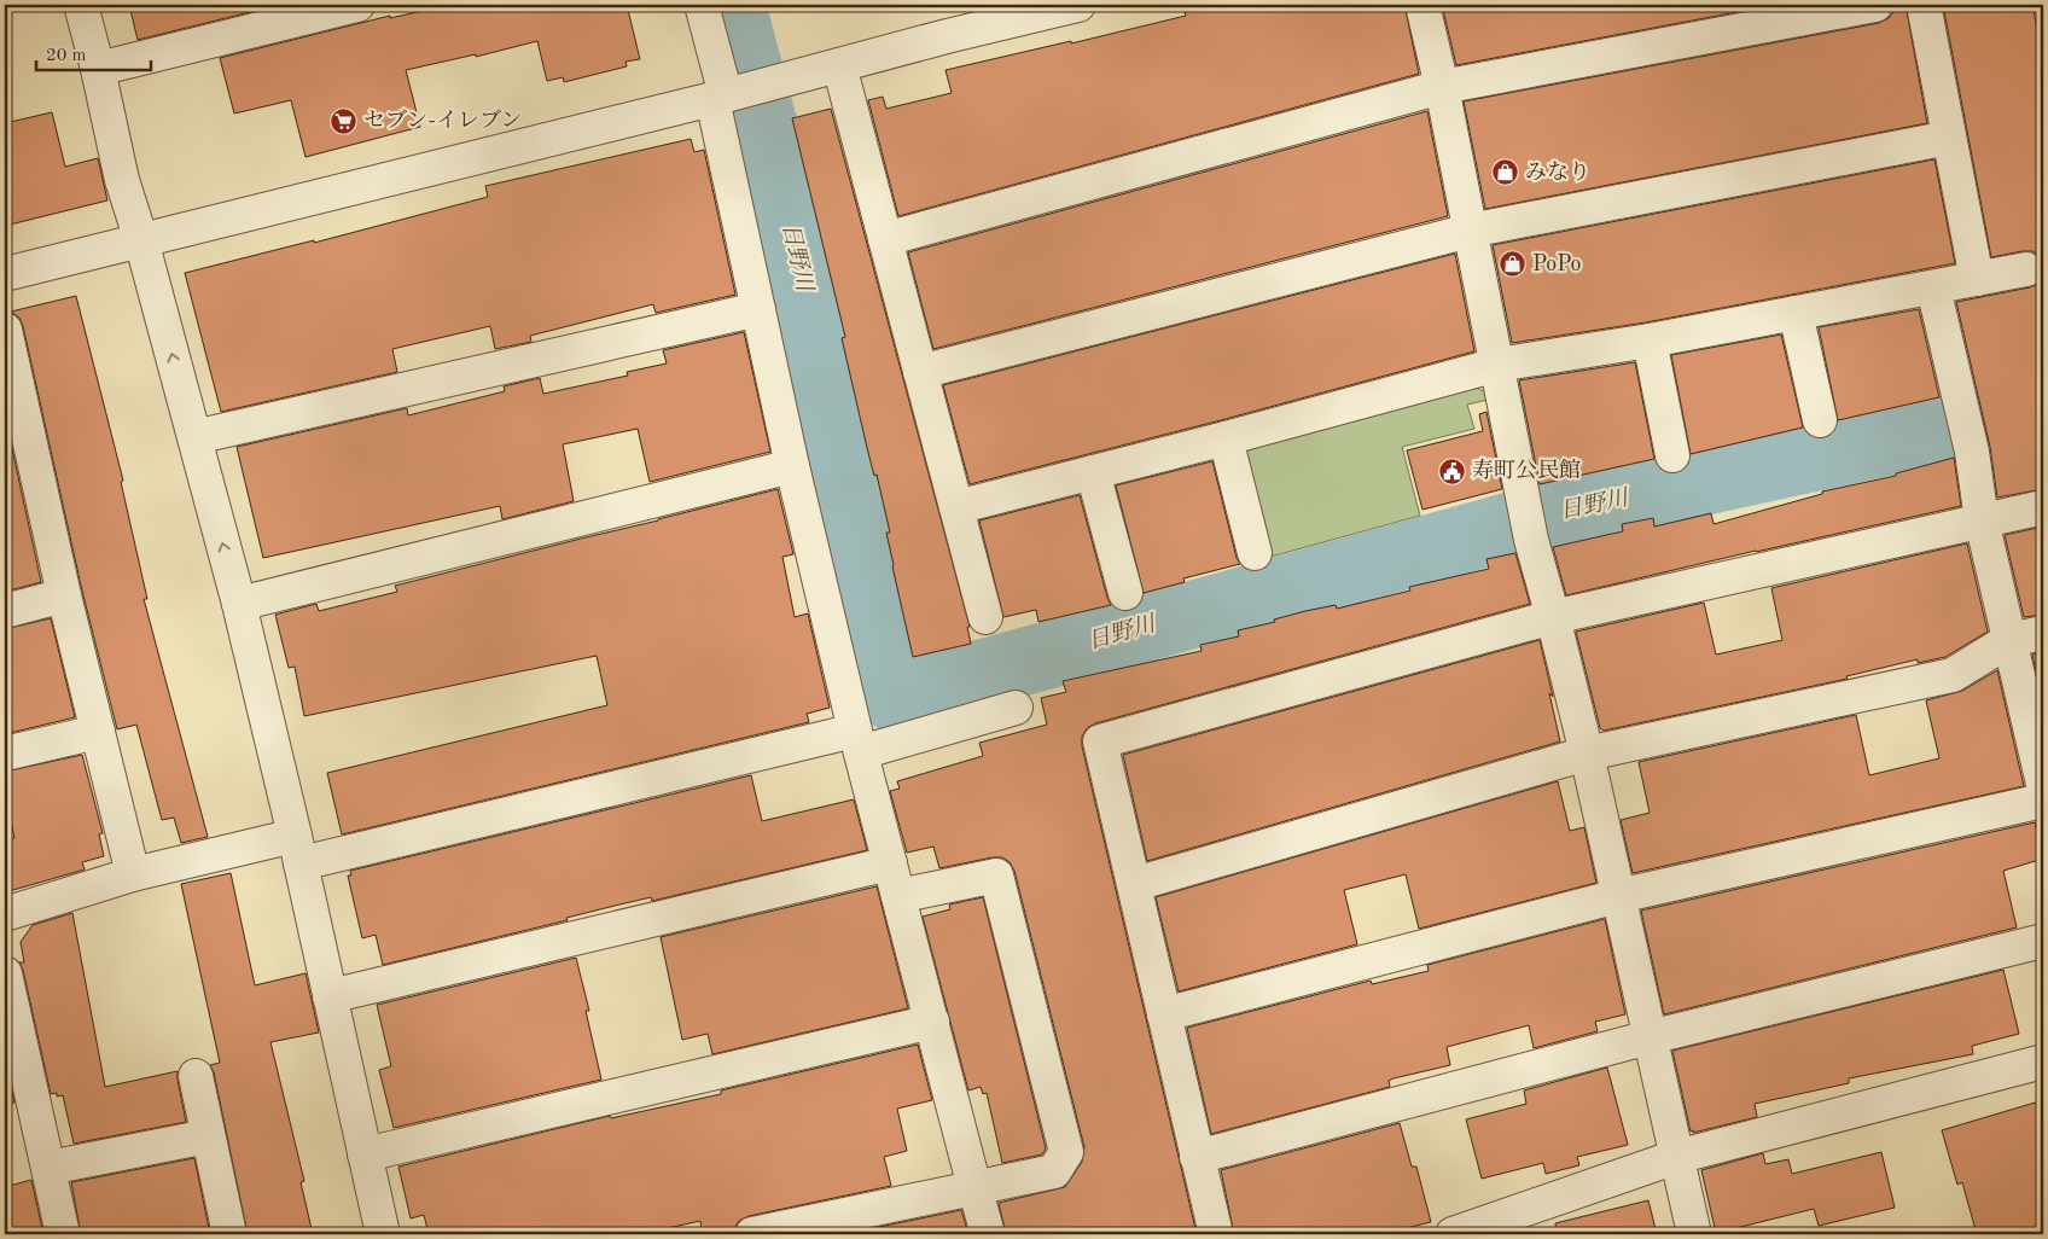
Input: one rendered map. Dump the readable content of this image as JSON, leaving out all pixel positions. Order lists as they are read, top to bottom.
{
  "water": ["日野川"],
  "places": {
    "supermarket": ["セブン-イレブン"],
    "shop": ["みなり", "PoPo"],
    "public building": ["寿町公民館"]
  },
  "scale_bar": "20 m"
}
